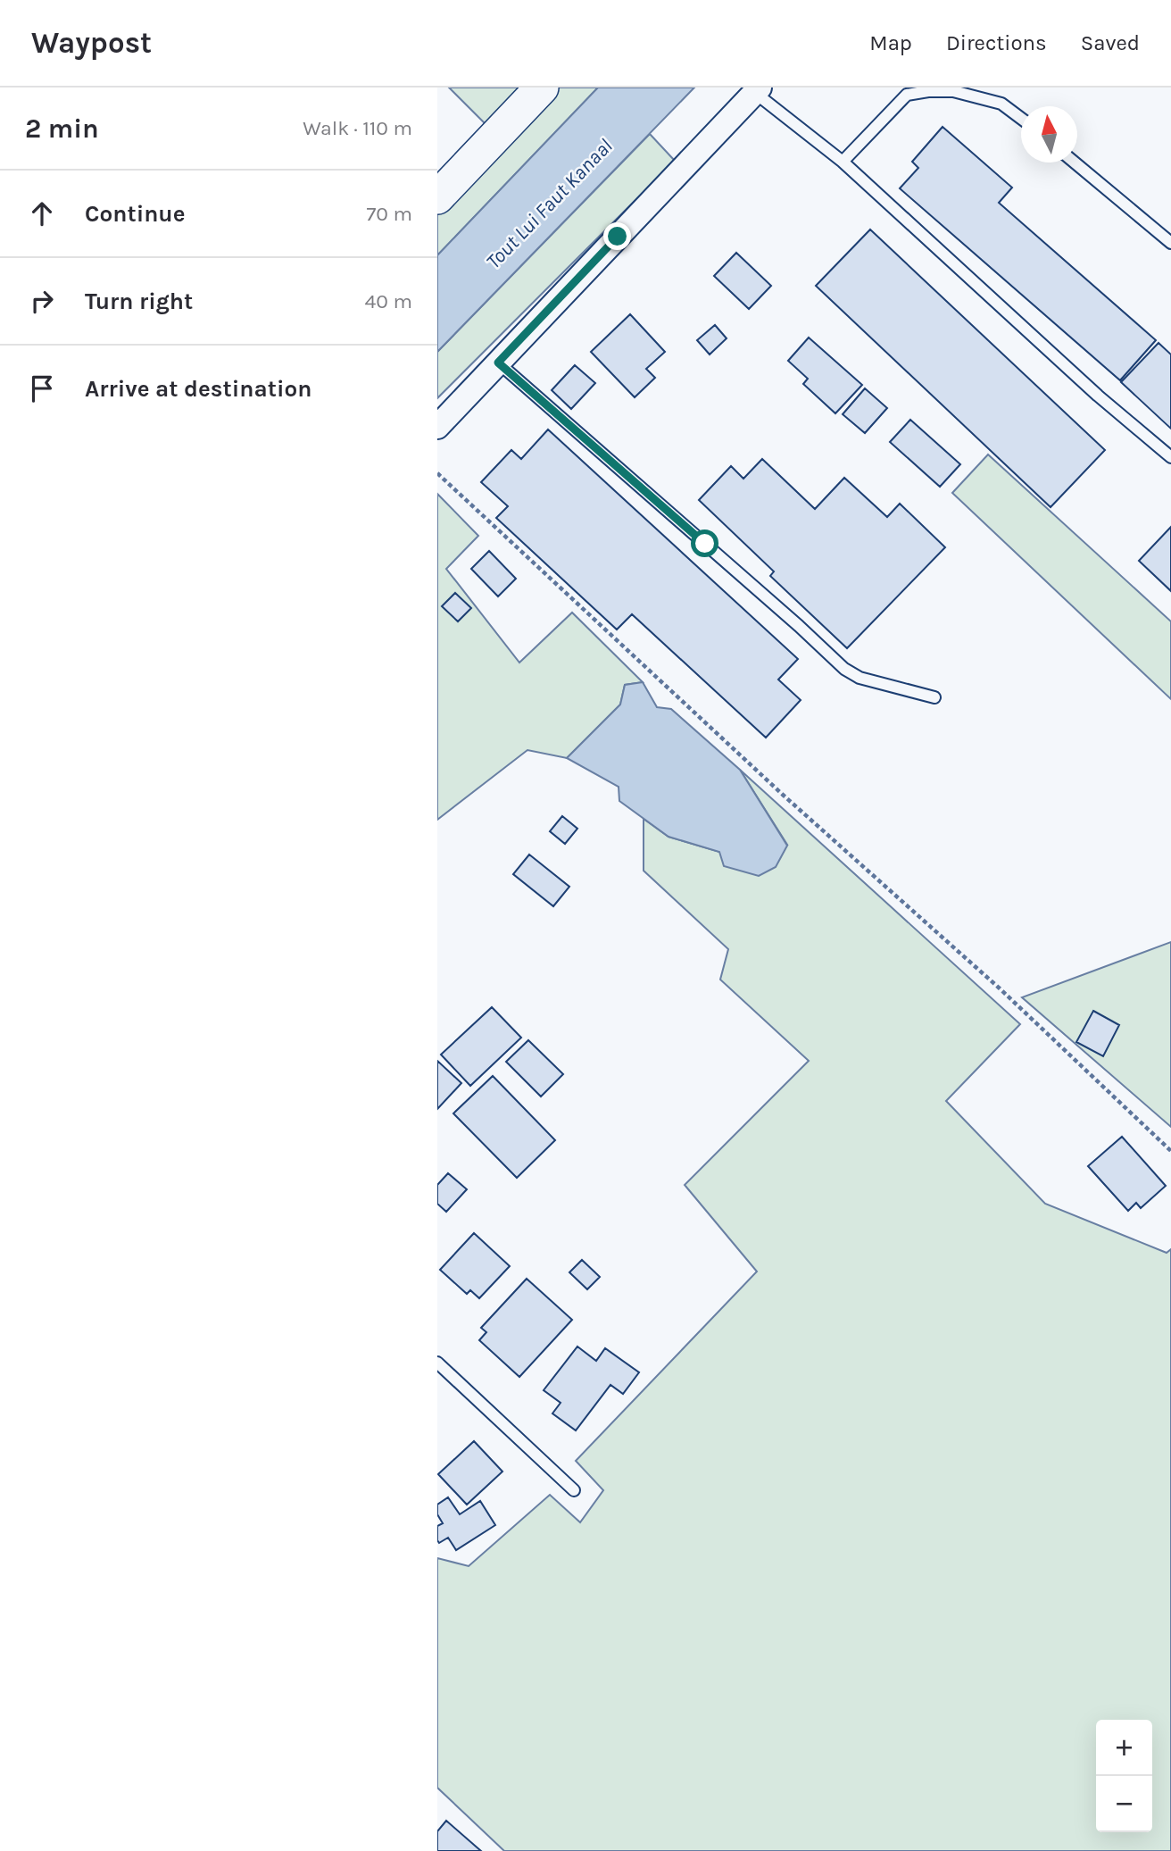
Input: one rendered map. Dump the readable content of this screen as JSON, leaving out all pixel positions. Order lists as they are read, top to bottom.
{
  "water": ["Tout Lui Faut Kanaal"],
  "north": "top",
  "page": {
    "header": "Waypost",
    "nav": ["Map", "Directions", "Saved"],
    "heading": ["2 min", "Walk · 110 m"],
    "list": [
      ["Continue", "70 m"],
      ["Turn right", "40 m"],
      "Arrive at destination"
    ],
    "map_buttons": ["+", "−"]
  }
}
